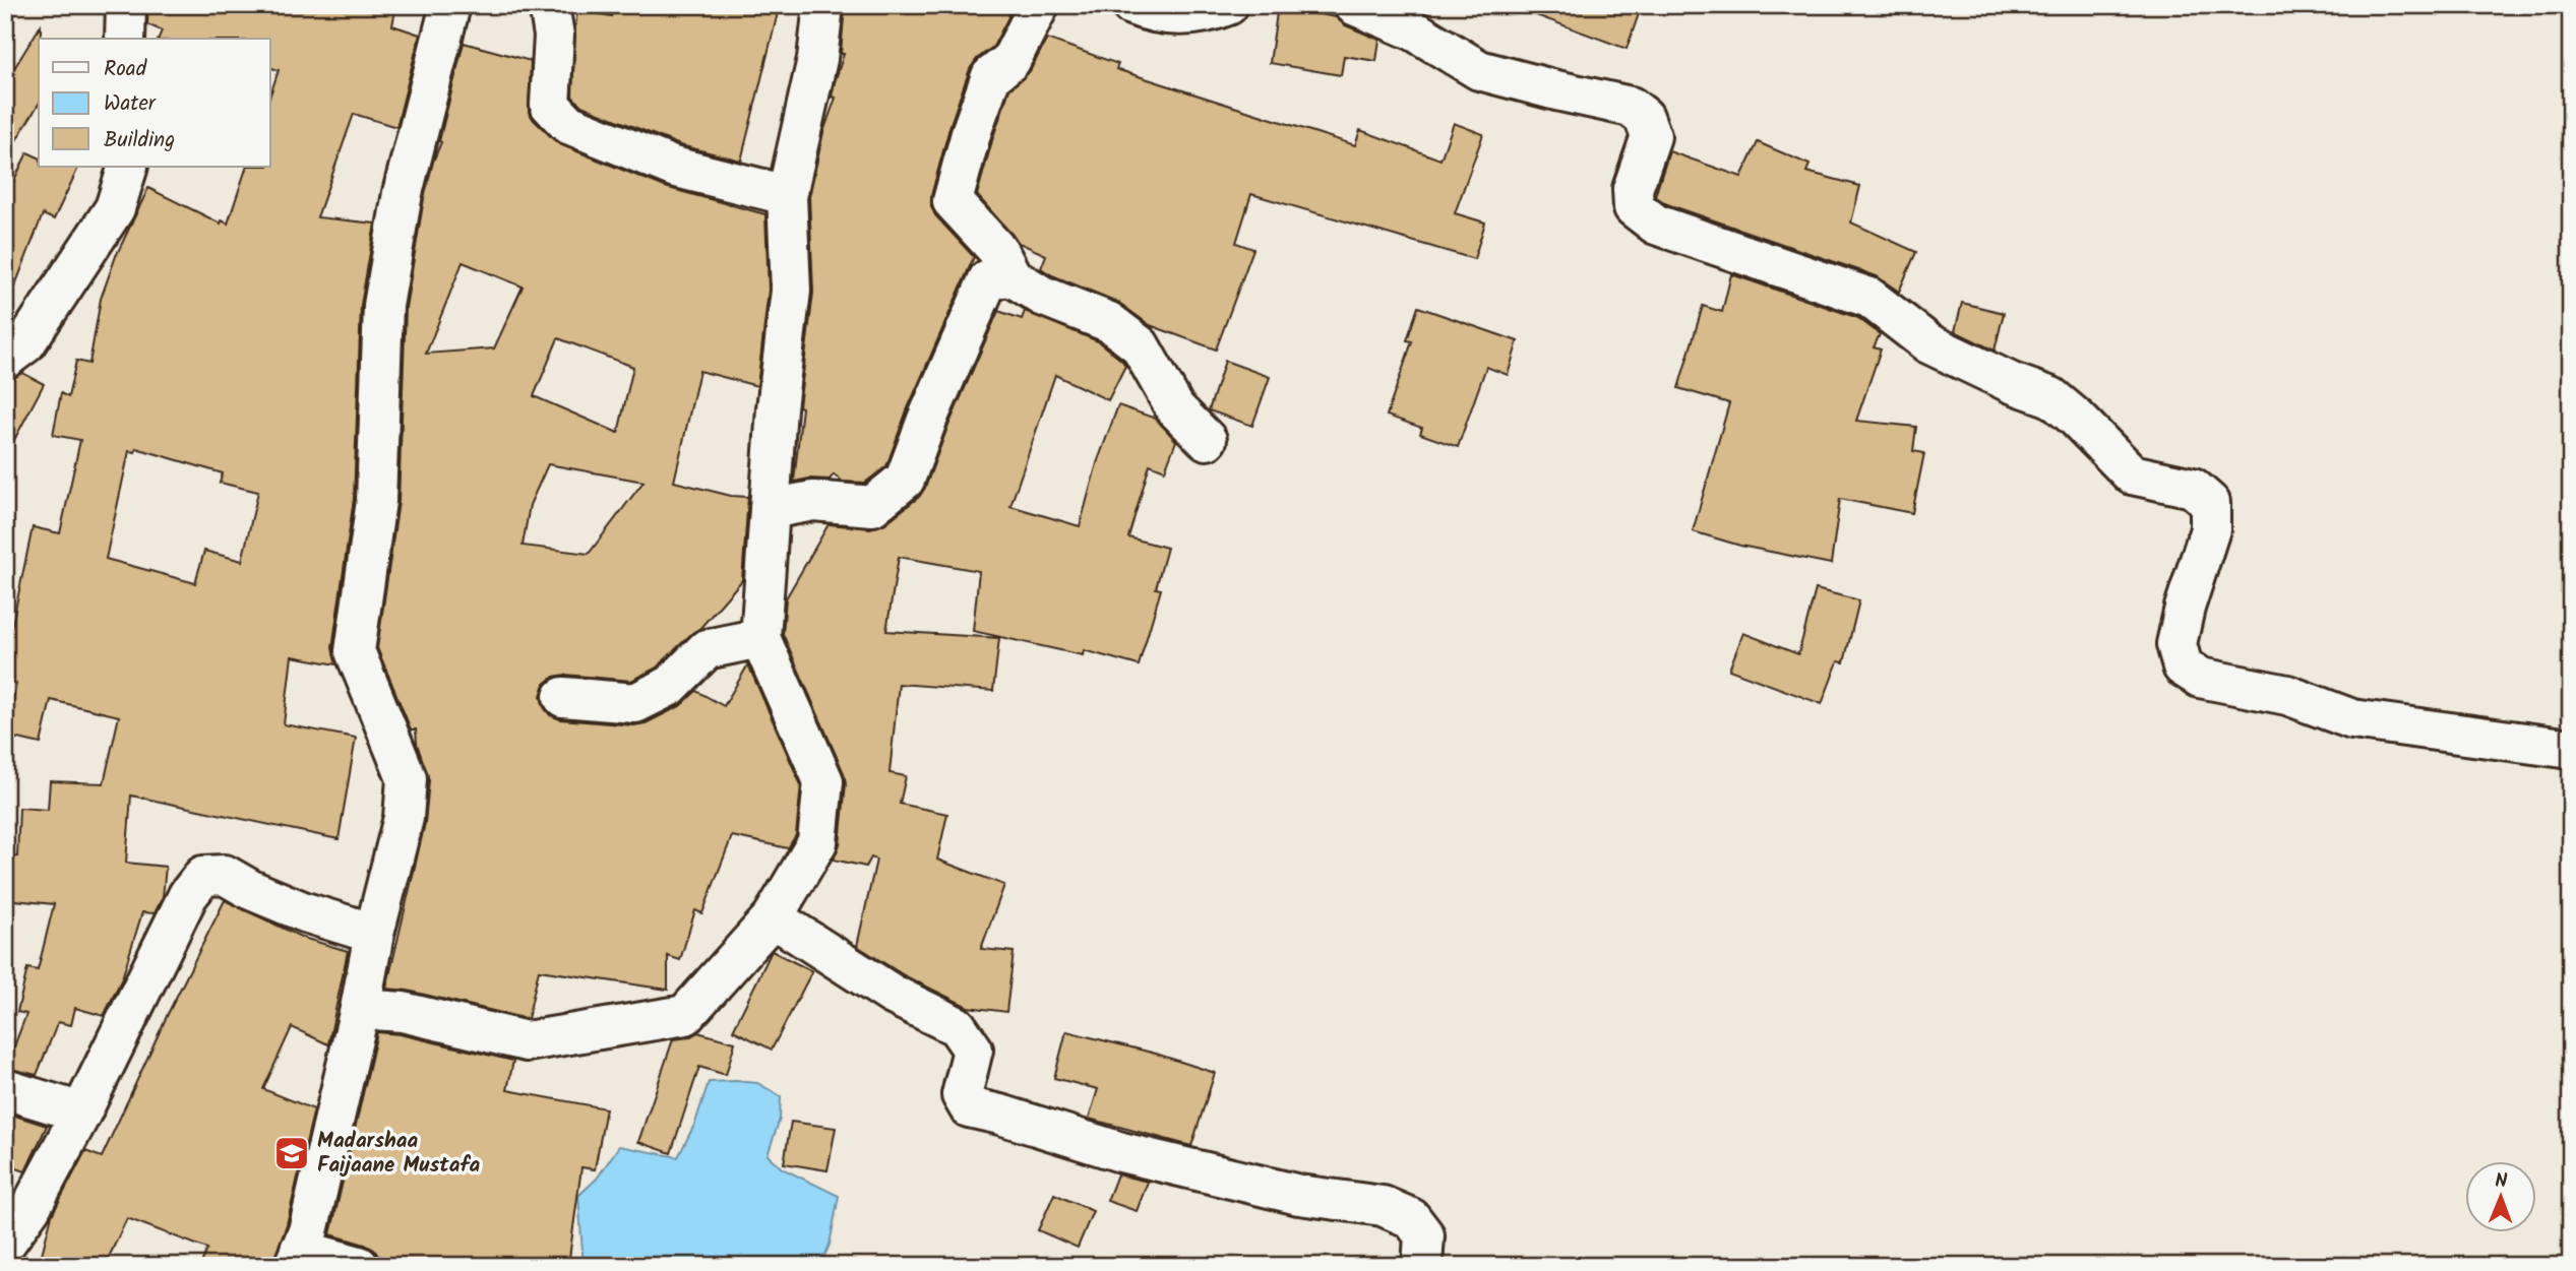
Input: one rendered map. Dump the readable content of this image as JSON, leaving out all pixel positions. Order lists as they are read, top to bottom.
{
  "places": {
    "school or university": ["Madarshaa Faijaane Mustafa"]
  },
  "legend": ["Road", "Water", "Building"],
  "north": "top"
}
